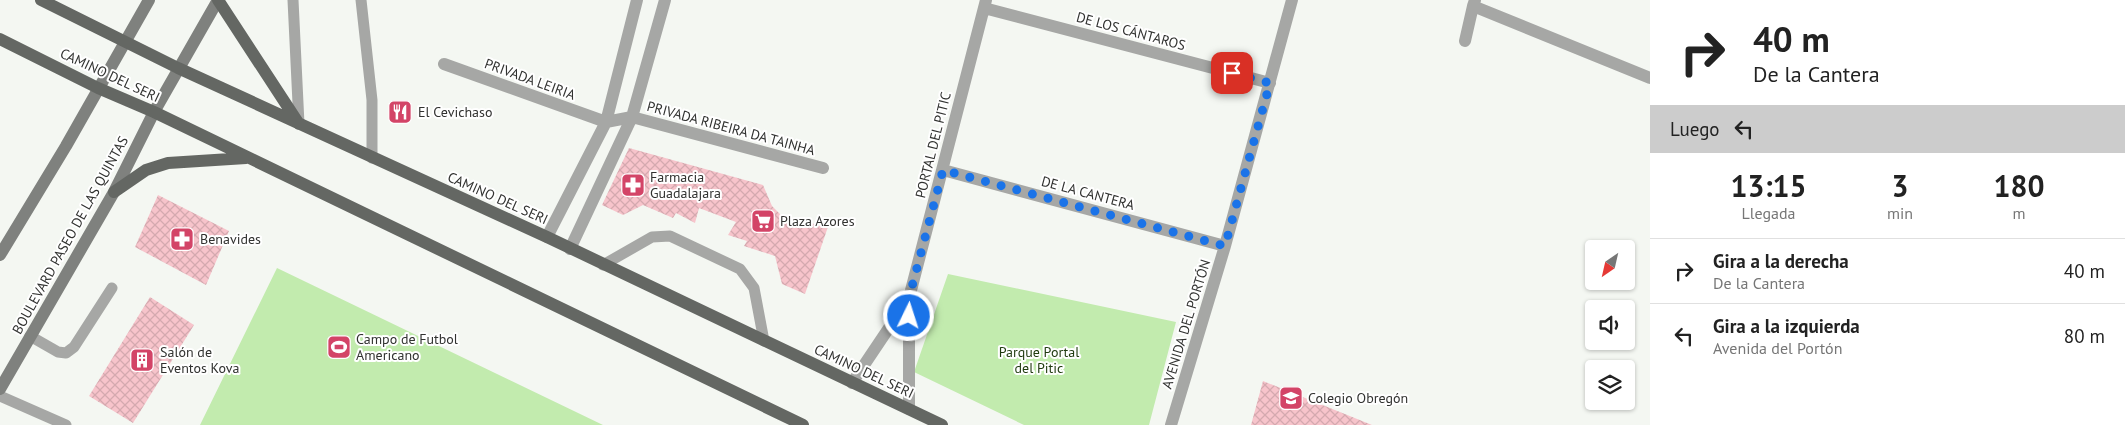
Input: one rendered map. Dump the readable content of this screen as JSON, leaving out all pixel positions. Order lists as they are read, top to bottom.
{
  "streets": {
    "main road": ["CAMINO DEL SERI", "BOULEVARD PASEO DE LAS QUINTAS"],
    "street": [
      "DE LOS CÁNTAROS",
      "PRIVADA LEIRIA",
      "PRIVADA RIBEIRA DA TAINHA",
      "PORTAL DEL PITIC",
      "DE LA CANTERA",
      "AVENIDA DEL PORTÓN"
    ]
  },
  "crossings": [
    ["DE LOS CÁNTAROS", "PORTAL DEL PITIC"],
    ["DE LOS CÁNTAROS", "AVENIDA DEL PORTÓN"],
    ["CAMINO DEL SERI", "PORTAL DEL PITIC"],
    ["CAMINO DEL SERI", "BOULEVARD PASEO DE LAS QUINTAS"],
    ["PORTAL DEL PITIC", "DE LA CANTERA"],
    ["DE LA CANTERA", "AVENIDA DEL PORTÓN"]
  ],
  "parks": ["Parque Portal del Pitic"],
  "places": {
    "restaurant": ["El Cevichaso"],
    "pharmacy": ["Farmacia Guadalajara", "Benavides"],
    "supermarket": ["Plaza Azores"],
    "sports": ["Campo de Futbol Americano"],
    "building": ["Salón de Eventos Kova"],
    "school or university": ["Colegio Obregón"]
  },
  "north": "bottom left",
  "page": {
    "turn": ["40 m", "De la Cantera"],
    "then": "Luego",
    "eta": [
      "13:15",
      "Llegada",
      "3",
      "min",
      "180",
      "m"
    ],
    "list": [
      {
        "name": "Gira a la derecha",
        "note": "De la Cantera",
        "value": "40 m"
      },
      {
        "name": "Gira a la izquierda",
        "note": "Avenida del Portón",
        "value": "80 m"
      }
    ]
  }
}
